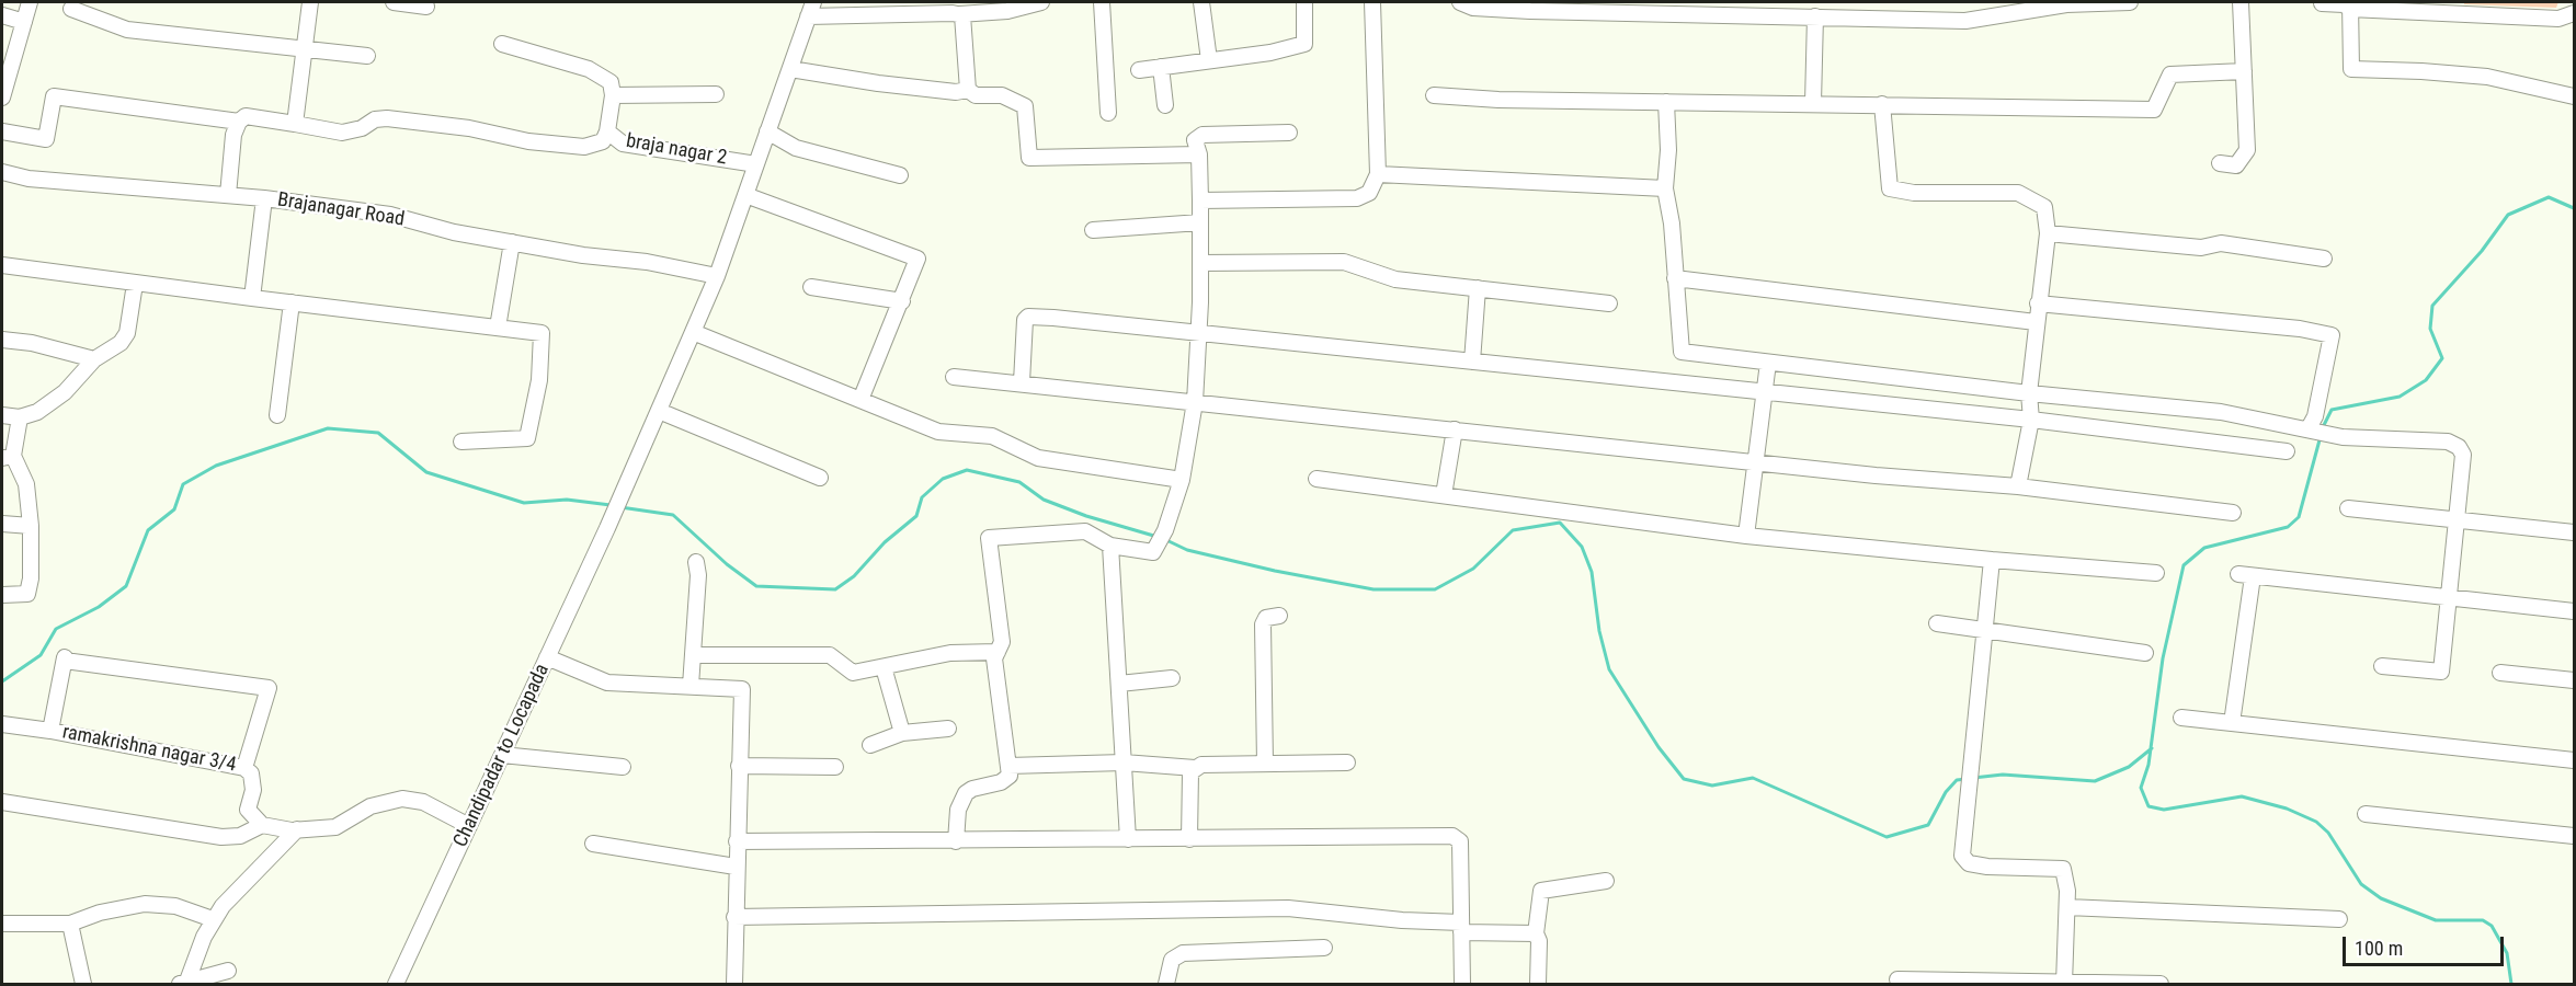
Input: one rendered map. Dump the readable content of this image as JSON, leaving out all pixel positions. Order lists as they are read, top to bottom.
{
  "streets": {
    "street": [
      "braja nagar 2",
      "Brajanagar Road",
      "ramakrishna nagar 3/4",
      "Chandipadar to Locapada"
    ]
  },
  "crossings": [
    ["braja nagar 2", "Chandipadar to Locapada"],
    ["Brajanagar Road", "Chandipadar to Locapada"]
  ],
  "scale_bar": "100 m"
}
